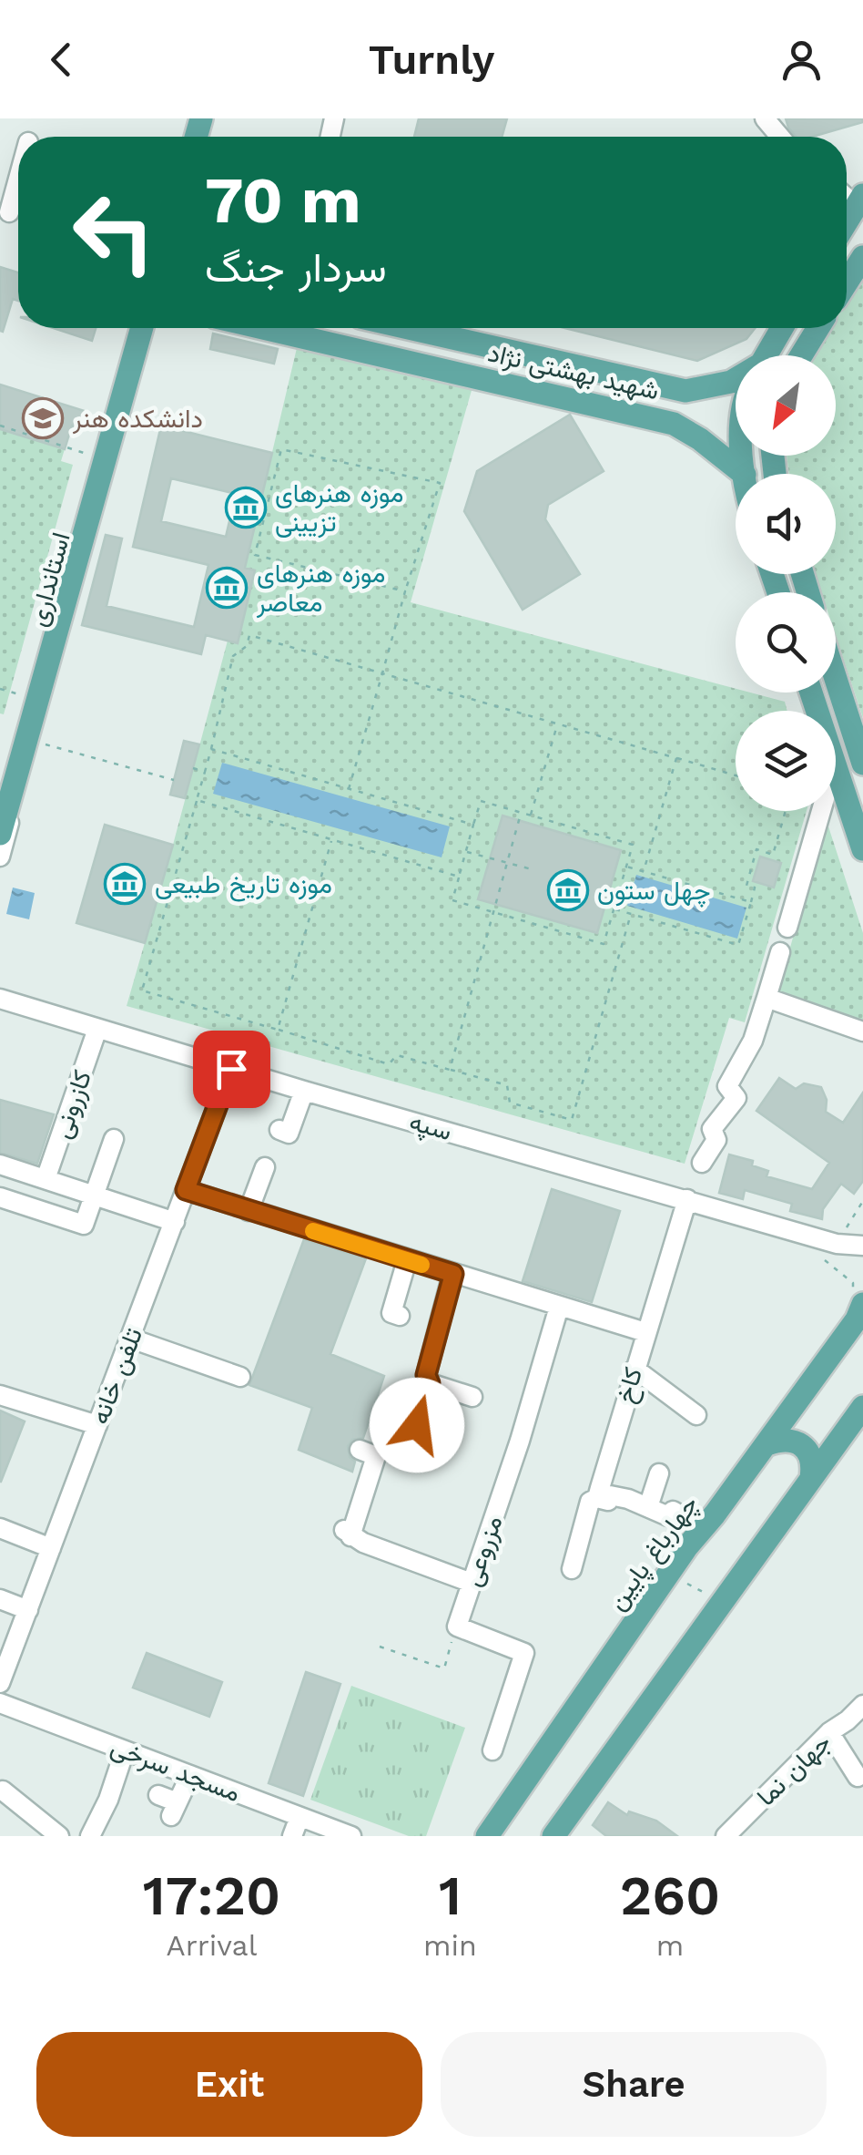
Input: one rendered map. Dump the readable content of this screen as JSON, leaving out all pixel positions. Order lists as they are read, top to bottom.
{
  "streets": {
    "main road": ["شهید بهشتی نژاد", "استانداری", "چهارباغ پایین"],
    "street": [
      "کازرونی",
      "سپه",
      "تلفن خانه",
      "کاخ",
      "مزروعی",
      "مسجد سرخی",
      "جهان نما"
    ]
  },
  "crossings": [
    ["کازرونی", "سپه"],
    ["سپه", "تلفن خانه"],
    ["سپه", "کاخ"]
  ],
  "places": {
    "school or university": ["دانشکده هنر"],
    "museum": [
      "موزه هنرهای تزیینی",
      "موزه هنرهای معاصر",
      "موزه تاریخ طبیعی",
      "چهل ستون"
    ]
  },
  "north": "bottom left",
  "page": {
    "header": "Turnly",
    "turn": ["70 m", "سردار جنگ"],
    "eta": [
      "17:20",
      "Arrival",
      "1",
      "min",
      "260",
      "m"
    ],
    "buttons": ["Exit", "Share"]
  }
}
